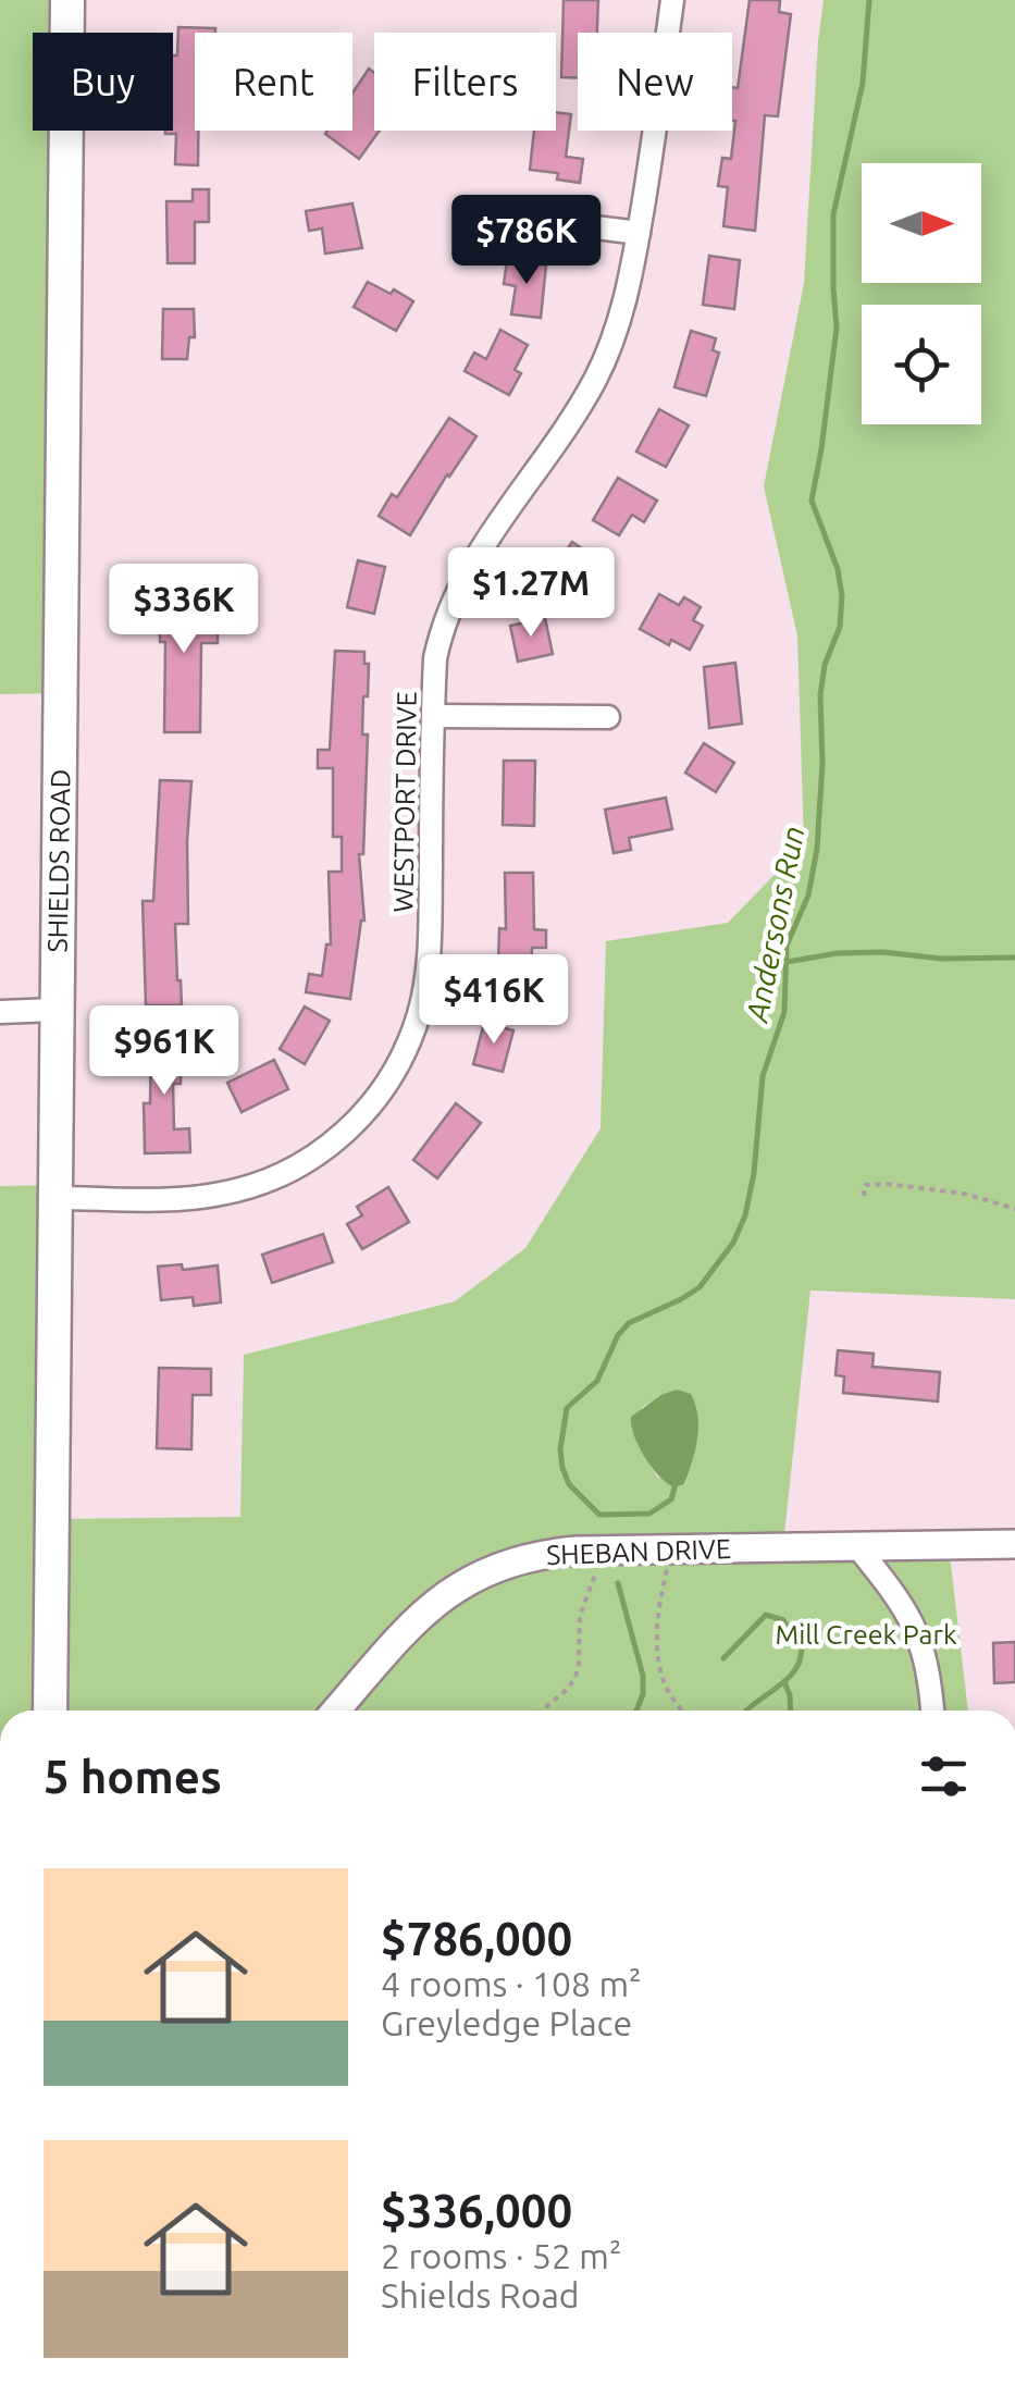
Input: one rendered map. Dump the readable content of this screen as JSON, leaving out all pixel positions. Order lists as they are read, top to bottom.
{
  "streets": {
    "main road": ["SHIELDS ROAD"],
    "street": ["WESTPORT DRIVE", "SHEBAN DRIVE"]
  },
  "crossings": [
    ["WESTPORT DRIVE", "SHIELDS ROAD"]
  ],
  "water": ["Andersons Run"],
  "parks": ["Mill Creek Park"],
  "north": "right",
  "page": {
    "chip": [
      "Buy",
      "Rent",
      "Filters",
      "New"
    ],
    "price": [
      "$786K",
      "$1.27M",
      "$336K",
      "$416K",
      "$961K"
    ],
    "heading": "5 homes",
    "list": [
      {
        "name": "$786,000",
        "note": "4 rooms · 108 m² · Greyledge Place"
      },
      {
        "name": "$336,000",
        "note": "2 rooms · 52 m² · Shields Road"
      }
    ]
  }
}
